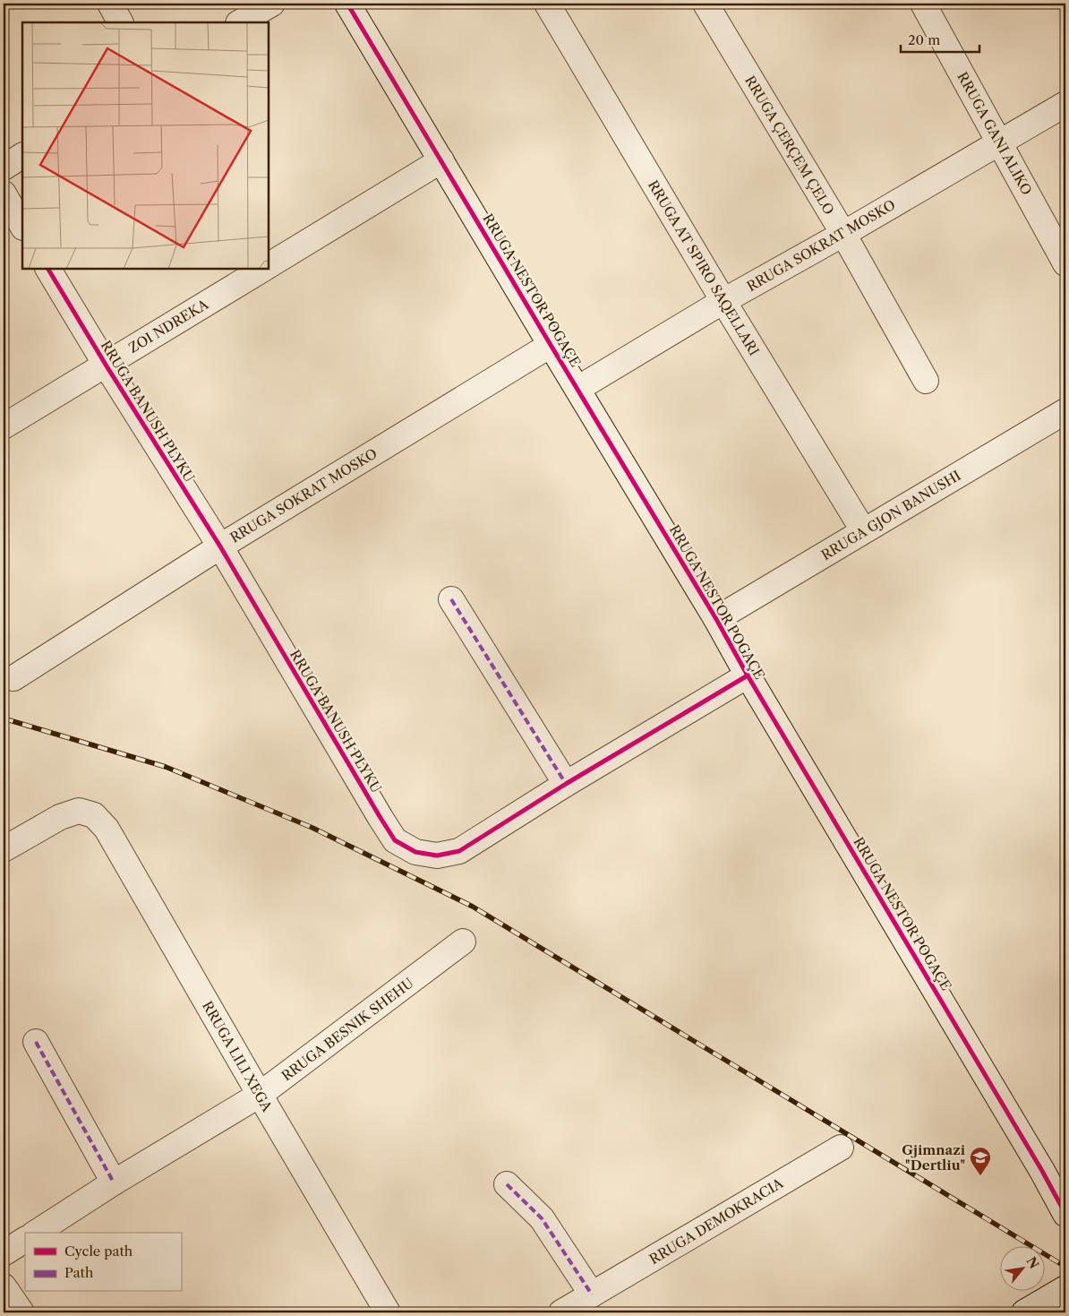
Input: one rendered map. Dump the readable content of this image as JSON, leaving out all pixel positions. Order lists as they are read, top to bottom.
{
  "streets": {
    "street": [
      "RRUGA GANI ALIKO",
      "RRUGA ÇERÇEM ÇELO",
      "RRUGA SOKRAT MOSKO",
      "RRUGA AT SPIRO SAQELLARI",
      "RRUGA NESTOR POGAÇE",
      "ZOI NDREKA",
      "RRUGA BANUSH PLYKU",
      "RRUGA GJON BANUSHI",
      "RRUGA BESNIK SHEHU",
      "RRUGA LILI XEGA",
      "RRUGA DEMOKRACIA"
    ]
  },
  "crossings": [
    ["RRUGA GANI ALIKO", "RRUGA SOKRAT MOSKO"],
    ["RRUGA ÇERÇEM ÇELO", "RRUGA SOKRAT MOSKO"],
    ["RRUGA SOKRAT MOSKO", "RRUGA AT SPIRO SAQELLARI"],
    ["RRUGA SOKRAT MOSKO", "RRUGA NESTOR POGAÇE"],
    ["RRUGA SOKRAT MOSKO", "RRUGA BANUSH PLYKU"],
    ["RRUGA AT SPIRO SAQELLARI", "RRUGA GJON BANUSHI"],
    ["RRUGA NESTOR POGAÇE", "ZOI NDREKA"],
    ["RRUGA NESTOR POGAÇE", "RRUGA BANUSH PLYKU"],
    ["RRUGA NESTOR POGAÇE", "RRUGA GJON BANUSHI"],
    ["ZOI NDREKA", "RRUGA BANUSH PLYKU"],
    ["RRUGA BESNIK SHEHU", "RRUGA LILI XEGA"]
  ],
  "places": {
    "school or university": ["Gjimnazi \"Dertliu\""]
  },
  "legend": ["Cycle path", "Path"],
  "scale_bar": "20 m",
  "north": "top right"
}
